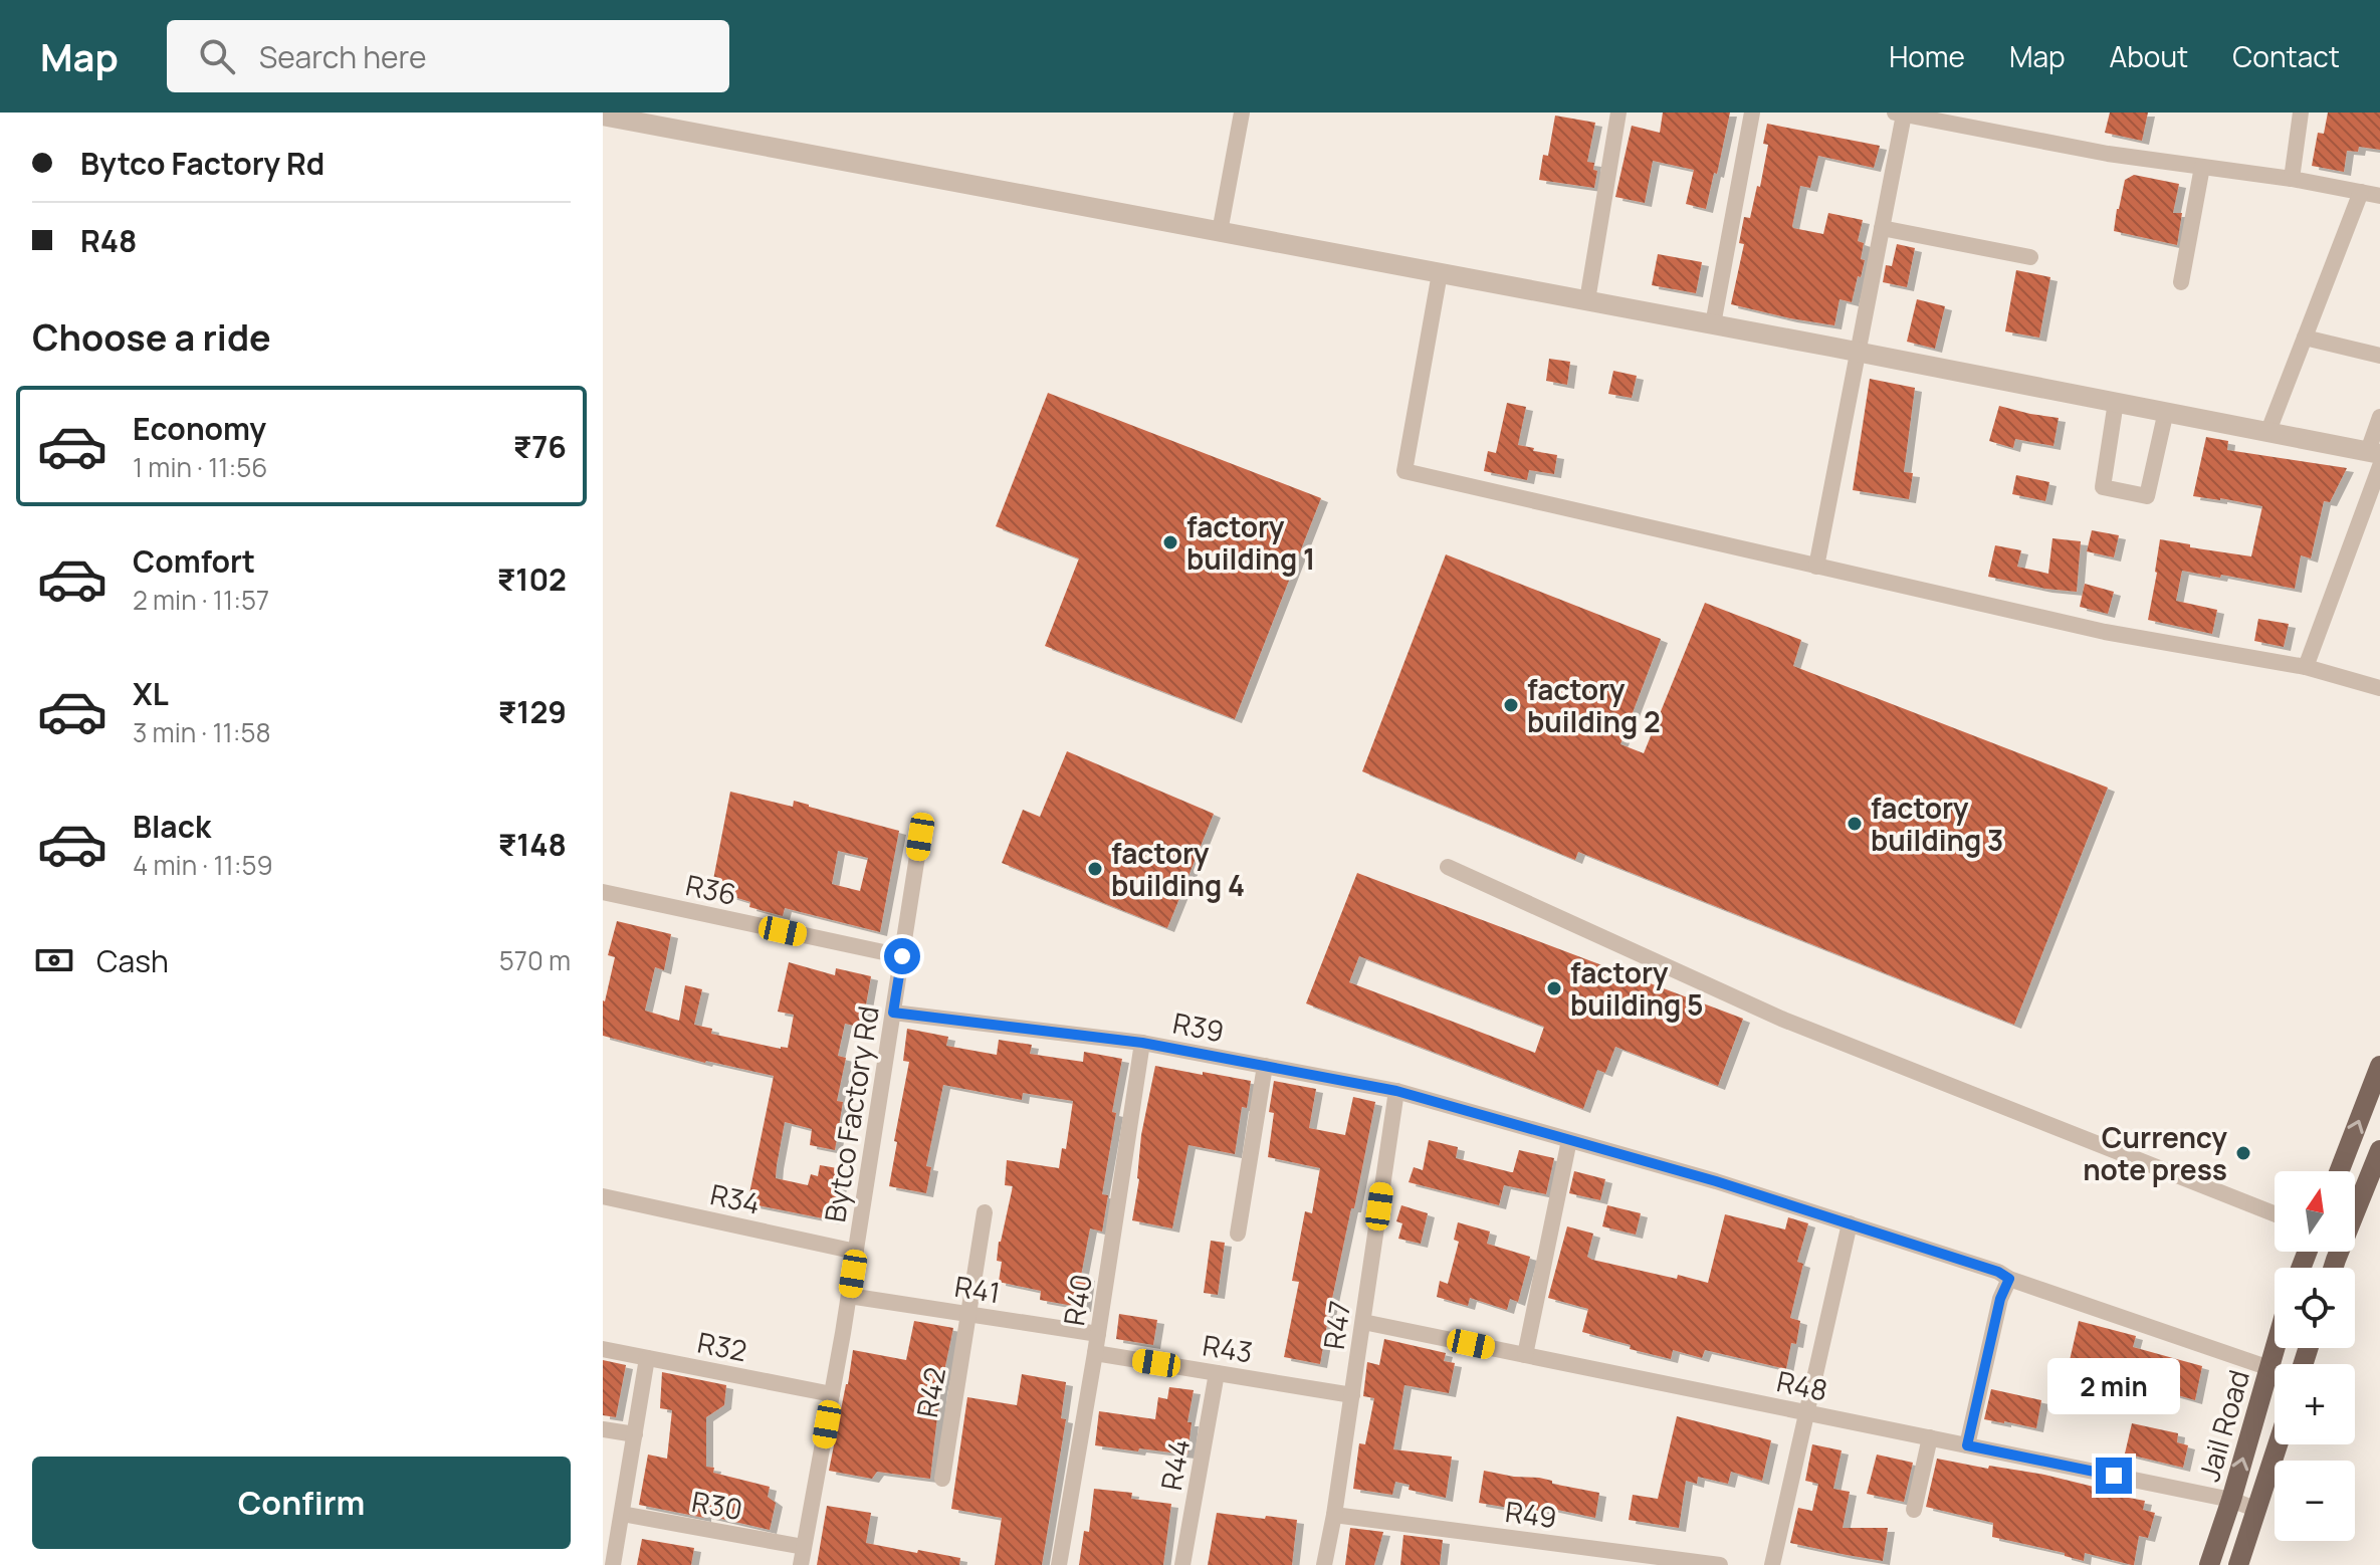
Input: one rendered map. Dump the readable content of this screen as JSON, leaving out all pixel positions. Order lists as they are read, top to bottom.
{
  "streets": {
    "main road": ["Jail Road"],
    "street": [
      "R36",
      "R39",
      "Bytco Factory Rd",
      "R34",
      "R41",
      "R40",
      "R47",
      "R32",
      "R43",
      "R48",
      "R42",
      "R44",
      "R30",
      "R49"
    ]
  },
  "crossings": [
    ["R36", "Bytco Factory Rd"],
    ["R39", "Bytco Factory Rd"],
    ["R39", "R40"],
    ["R39", "R47"],
    ["R39", "Jail Road"],
    ["Bytco Factory Rd", "R34"],
    ["Bytco Factory Rd", "R41"],
    ["Bytco Factory Rd", "R32"],
    ["Bytco Factory Rd", "R30"],
    ["R41", "R40"],
    ["R41", "R42"],
    ["R40", "R43"],
    ["R47", "R43"],
    ["R47", "R48"],
    ["R47", "R49"],
    ["R43", "R44"],
    ["R48", "Jail Road"]
  ],
  "places": [
    "factory building 1",
    "factory building 2",
    "factory building 3",
    "factory building 4",
    "factory building 5",
    "Currency note press"
  ],
  "north": "top",
  "page": {
    "header": "Map",
    "search": "Search here",
    "nav": [
      "Home",
      "Map",
      "About",
      "Contact"
    ],
    "banner": ["Bytco Factory Rd", "R48"],
    "heading": "Choose a ride",
    "list": [
      {
        "name": "Economy",
        "note": "1 min · 11:56",
        "value": "₹76"
      },
      {
        "name": "Comfort",
        "note": "2 min · 11:57",
        "value": "₹102"
      },
      {
        "name": "XL",
        "note": "3 min · 11:58",
        "value": "₹129"
      },
      {
        "name": "Black",
        "note": "4 min · 11:59",
        "value": "₹148"
      }
    ],
    "pay": ["Cash", "570 m"],
    "map_buttons": ["+", "−"],
    "bubble": "2 min",
    "buttons": "Confirm"
  }
}
